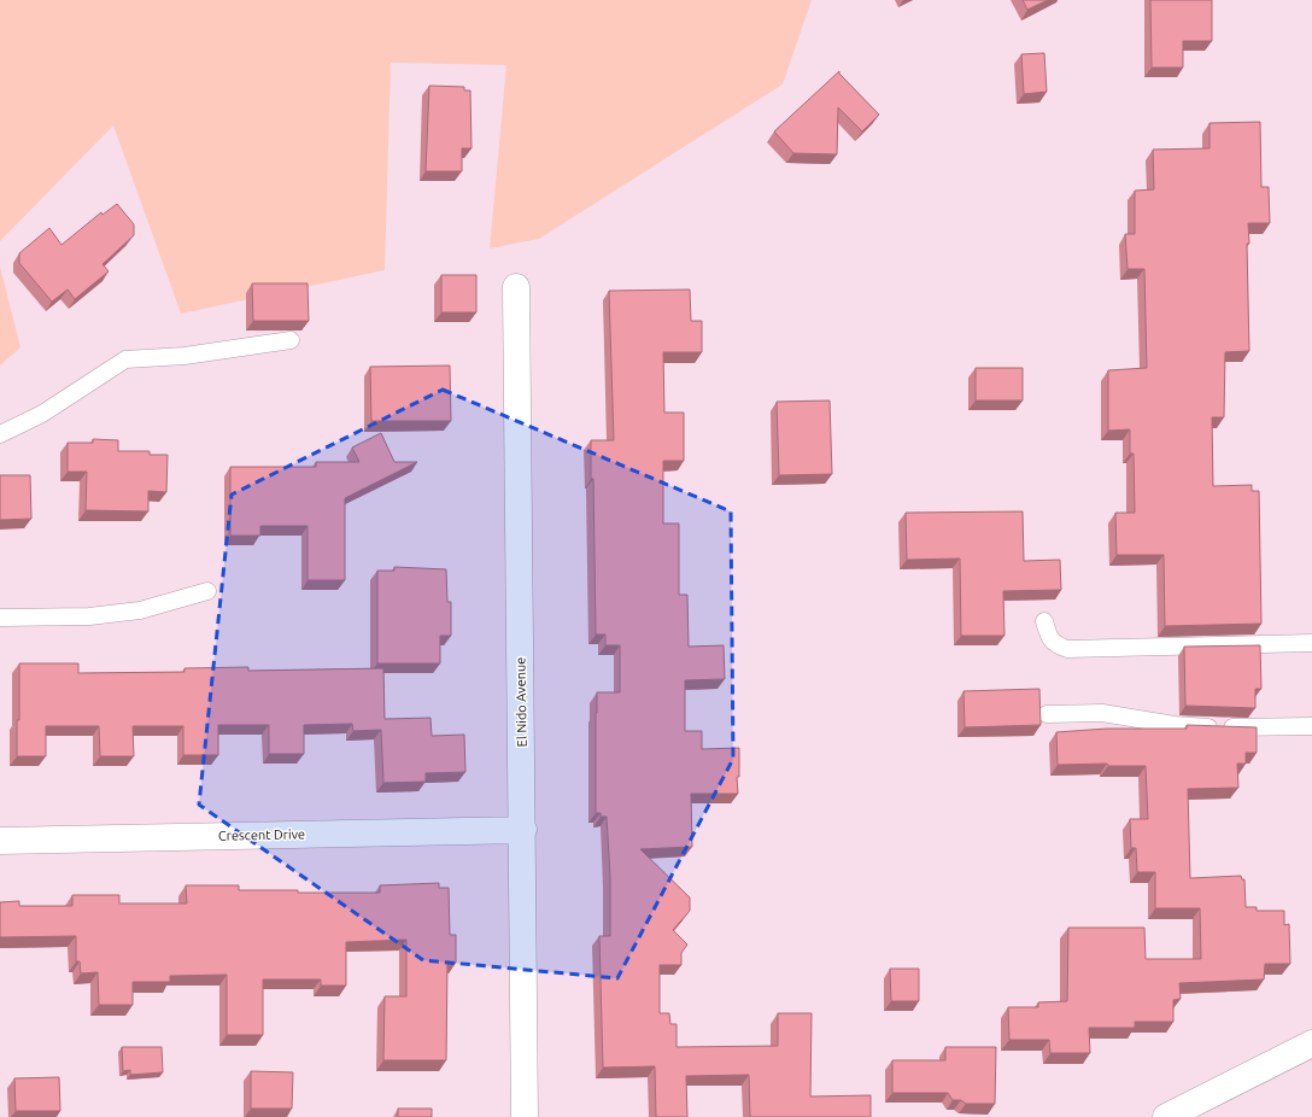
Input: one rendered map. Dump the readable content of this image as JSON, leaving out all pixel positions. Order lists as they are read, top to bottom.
{
  "streets": {
    "street": ["El Nido Avenue", "Crescent Drive"]
  },
  "crossings": [
    ["El Nido Avenue", "Crescent Drive"]
  ]
}
